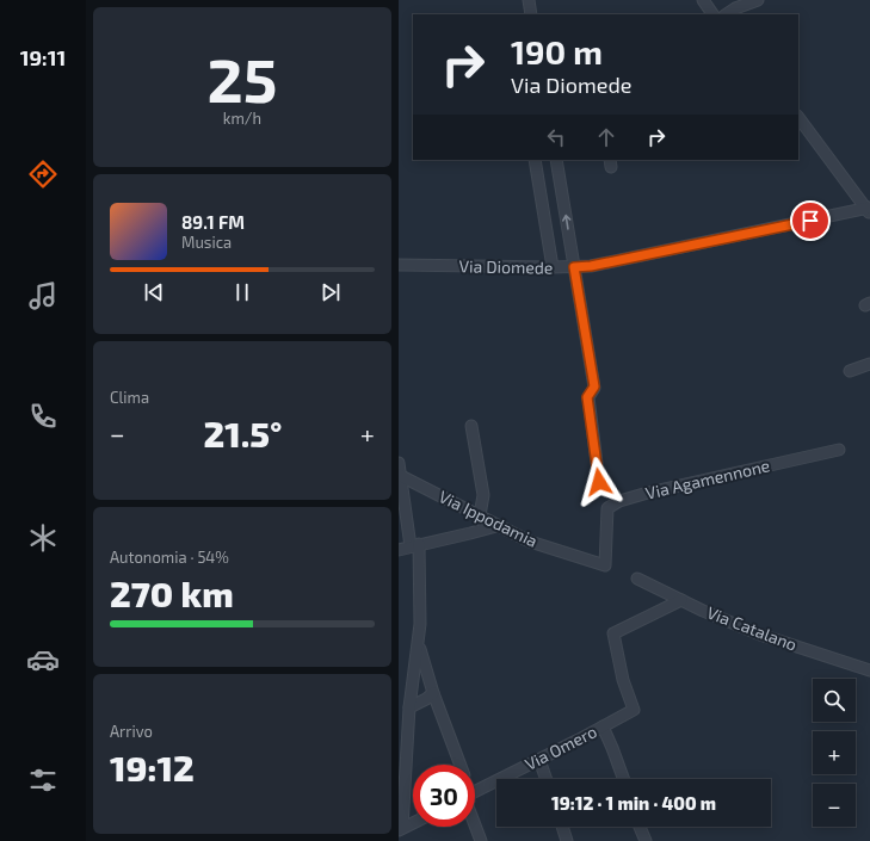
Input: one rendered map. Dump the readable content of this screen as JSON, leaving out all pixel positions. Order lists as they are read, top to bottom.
{
  "streets": {
    "street": [
      "Via Diomede",
      "Via Agamennone",
      "Via Ippodamia",
      "Via Catalano",
      "Via Omero"
    ]
  },
  "crossings": [
    ["Via Agamennone", "Via Ippodamia"],
    ["Via Catalano", "Via Omero"]
  ],
  "page": {
    "tabs": "19:11",
    "tile": [
      ["25", "km/h"],
      "Clima",
      ["Autonomia · 54%", "270 km"],
      ["Arrivo", "19:12"]
    ],
    "turn": ["190 m", "Via Diomede"],
    "song": ["89.1 FM", "Musica"],
    "heat": ["−", "21.5°", "+"],
    "map_buttons": ["+", "−"],
    "limit": "30",
    "trip": "19:12 · 1 min · 400 m"
  }
}
